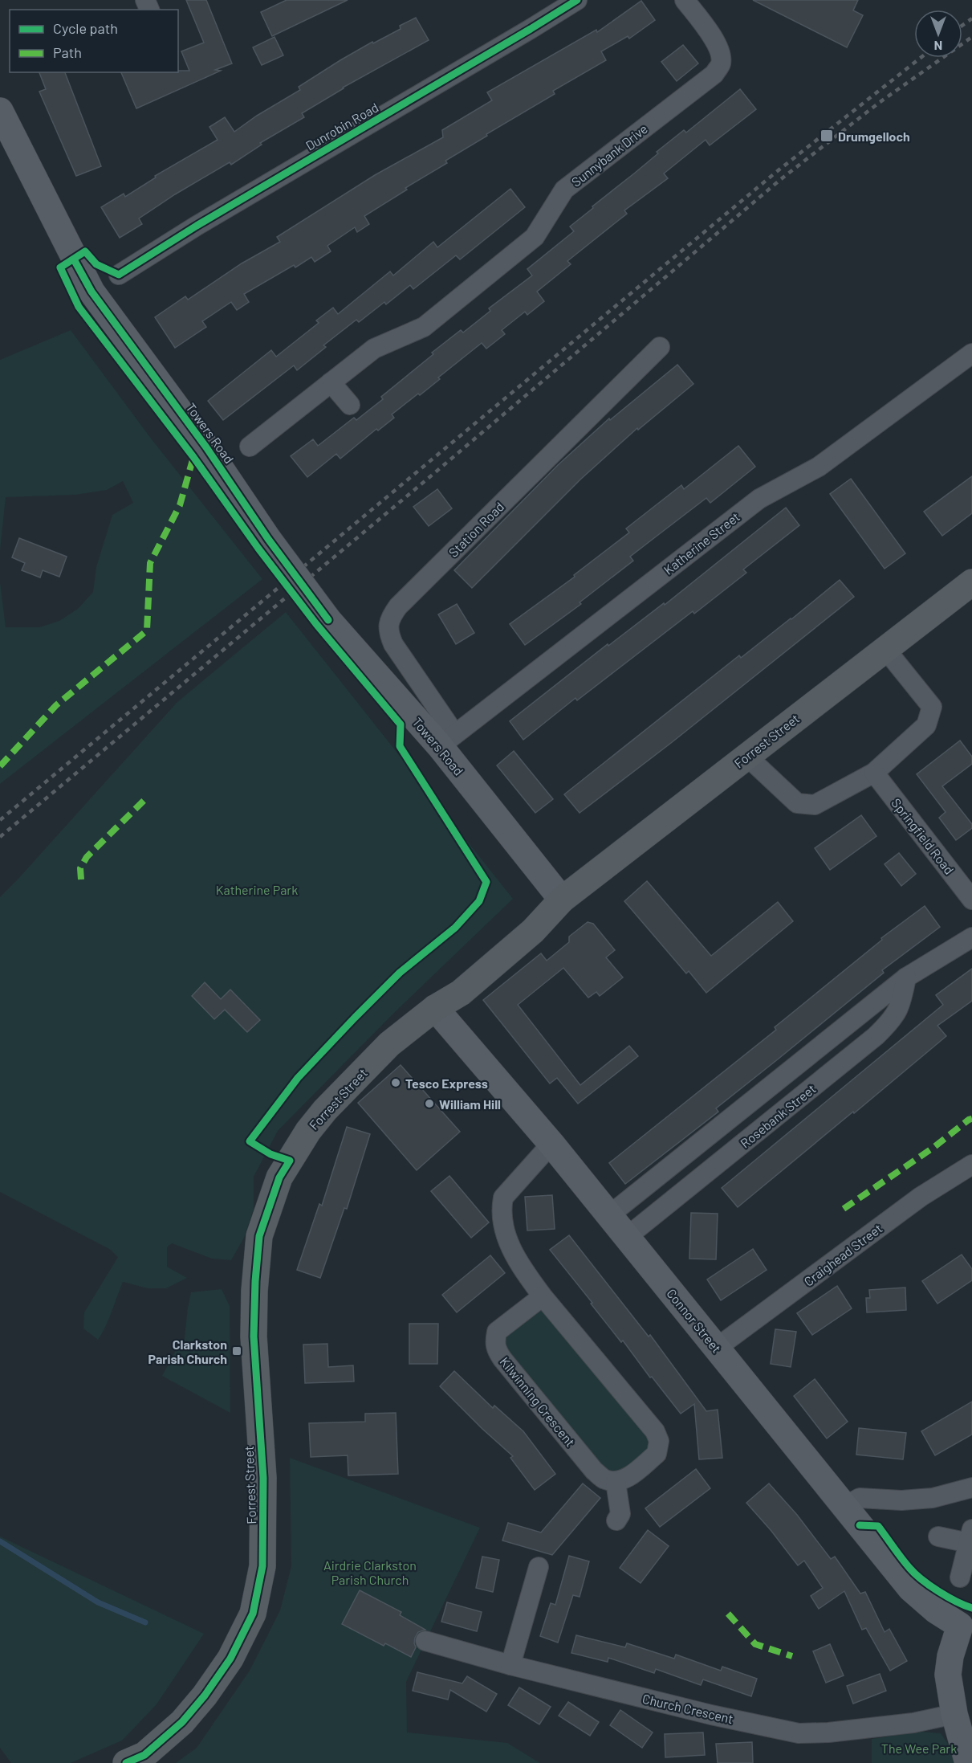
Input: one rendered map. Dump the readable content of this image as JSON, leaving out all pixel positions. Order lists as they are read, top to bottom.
{
  "streets": {
    "main road": ["Towers Road", "Forrest Street", "Connor Street"],
    "street": [
      "Dunrobin Road",
      "Sunnybank Drive",
      "Station Road",
      "Katherine Street",
      "Springfield Road",
      "Rosebank Street",
      "Craighead Street",
      "Kilwinning Crescent",
      "Church Crescent"
    ]
  },
  "crossings": [
    ["Towers Road", "Station Road"],
    ["Towers Road", "Katherine Street"],
    ["Towers Road", "Forrest Street"],
    ["Station Road", "Katherine Street"],
    ["Forrest Street", "Connor Street"],
    ["Rosebank Street", "Connor Street"],
    ["Craighead Street", "Connor Street"],
    ["Connor Street", "Church Crescent"]
  ],
  "parks": ["Katherine Park", "Airdrie Clarkston Parish Church", "The Wee Park"],
  "places": {
    "transit": ["Drumgelloch", "Clarkston Parish Church"],
    "other": ["Tesco Express", "William Hill"]
  },
  "legend": ["Cycle path", "Path"],
  "north": "bottom"
}
